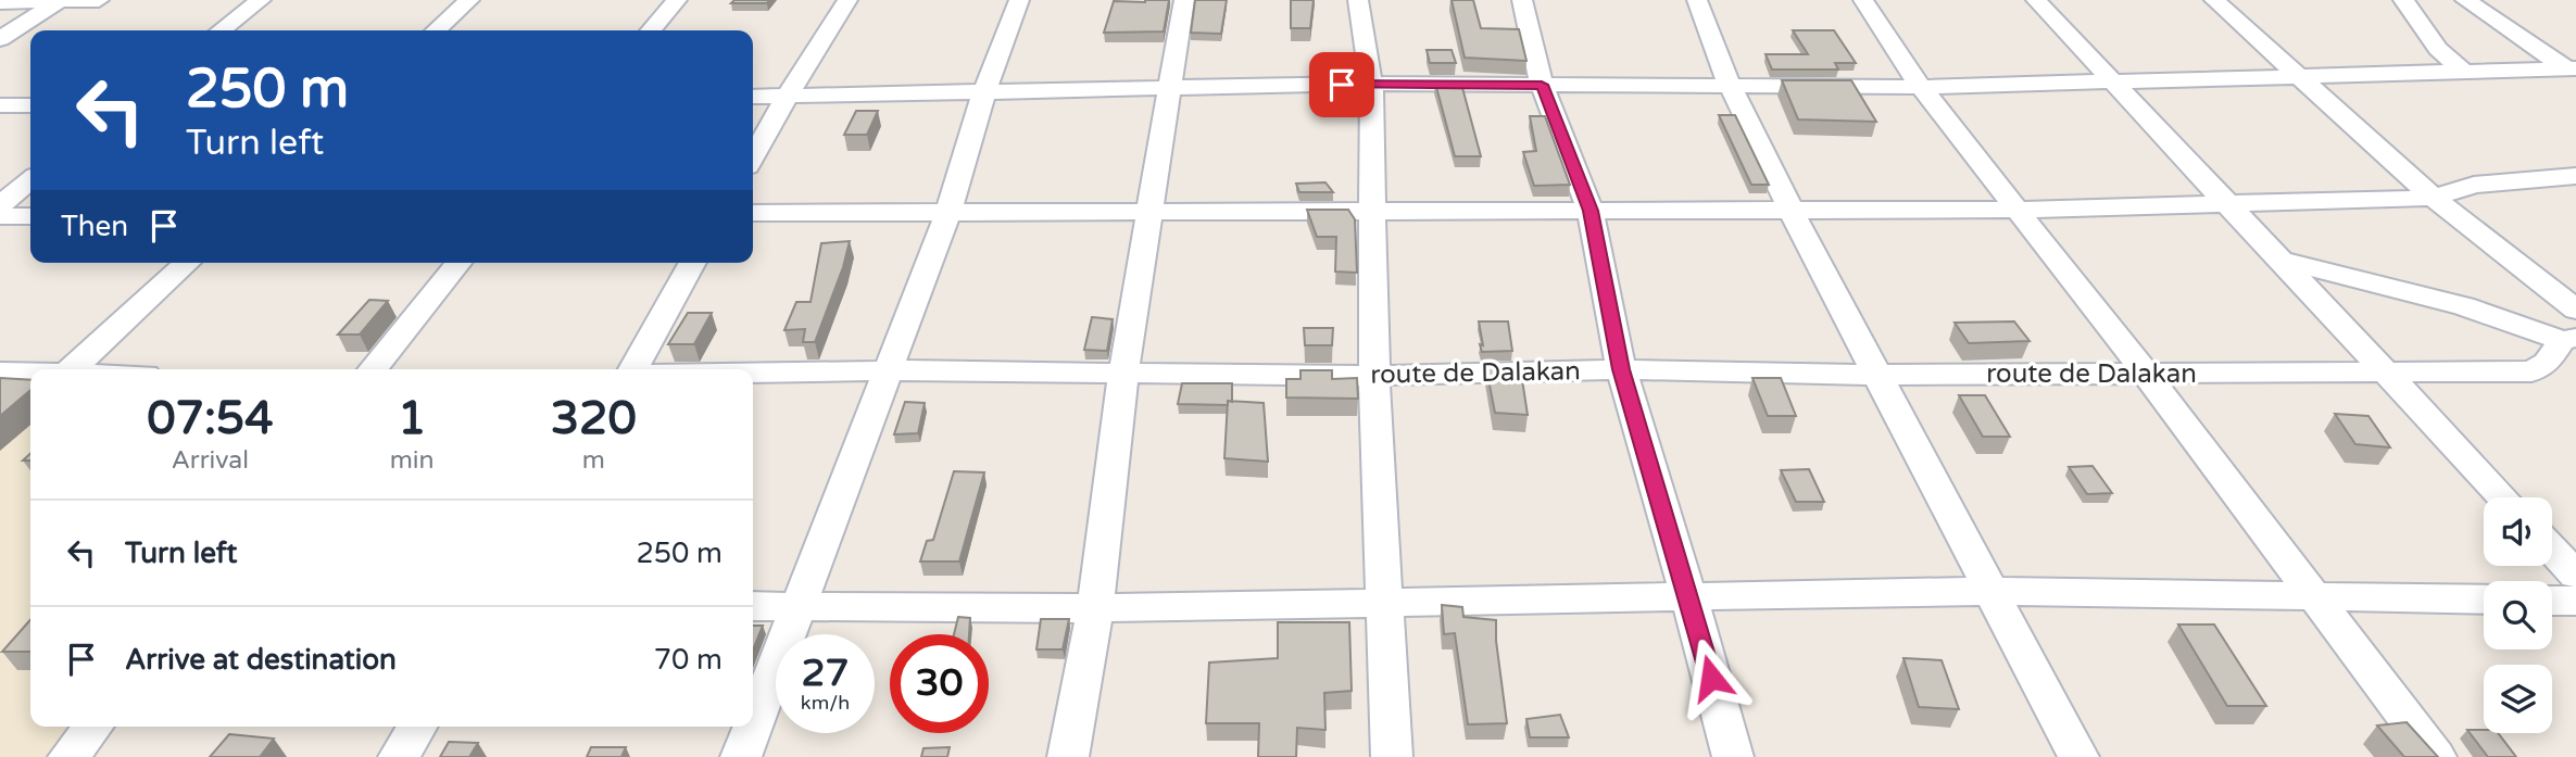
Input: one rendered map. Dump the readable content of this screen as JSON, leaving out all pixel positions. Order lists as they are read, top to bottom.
{
  "streets": {
    "street": ["route de Dalakan"]
  },
  "page": {
    "turn": ["250 m", "Turn left"],
    "then": "Then",
    "eta": [
      "07:54",
      "Arrival",
      "1",
      "min",
      "320",
      "m"
    ],
    "list": [
      {
        "name": "Turn left",
        "value": "250 m"
      },
      {
        "name": "Arrive at destination",
        "value": "70 m"
      }
    ],
    "speed": "27 km/h",
    "limit": "30"
  }
}
